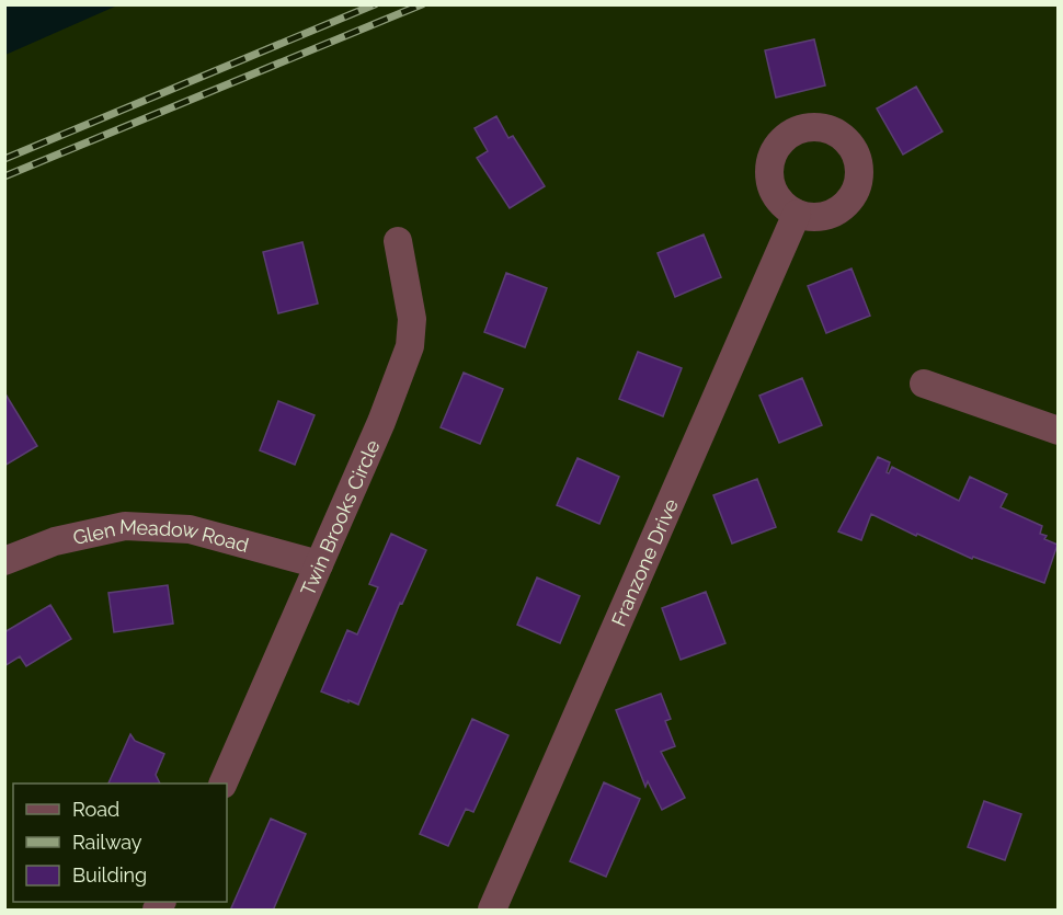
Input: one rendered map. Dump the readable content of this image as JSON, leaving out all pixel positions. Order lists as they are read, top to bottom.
{
  "streets": {
    "street": ["Twin Brooks Circle", "Glen Meadow Road", "Franzone Drive"]
  },
  "crossings": [
    ["Twin Brooks Circle", "Glen Meadow Road"]
  ],
  "legend": ["Road", "Railway", "Building"]
}
